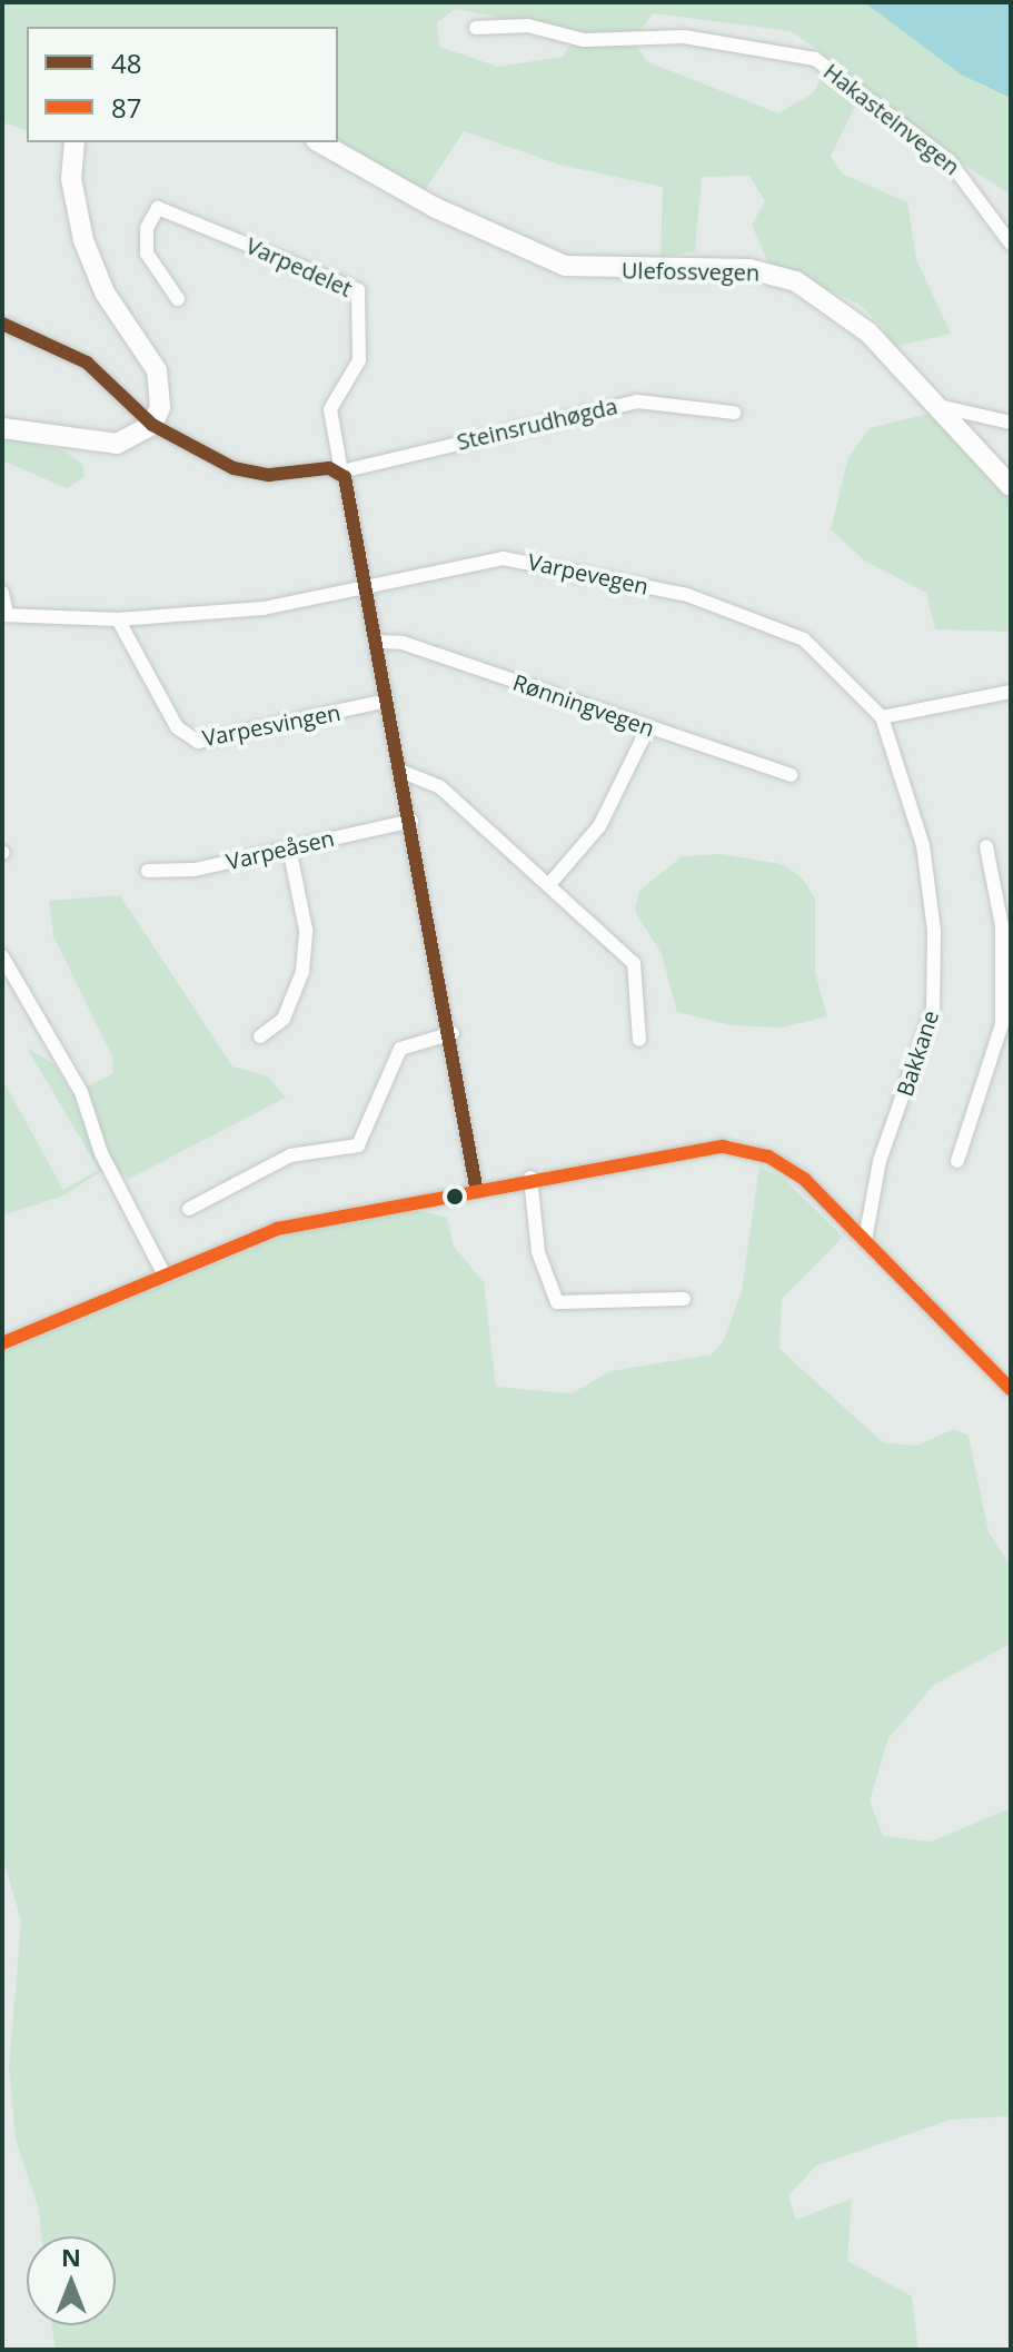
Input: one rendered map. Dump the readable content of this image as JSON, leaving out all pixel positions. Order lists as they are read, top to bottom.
{
  "streets": {
    "street": [
      "Hakasteinvegen",
      "Varpedelet",
      "Ulefossvegen",
      "Steinsrudhøgda",
      "Varpevegen",
      "Rønningvegen",
      "Varpesvingen",
      "Varpeåsen",
      "Bakkane"
    ]
  },
  "crossings": [
    ["Varpedelet", "Steinsrudhøgda"],
    ["Varpedelet", "Varpevegen"],
    ["Varpedelet", "Rønningvegen"],
    ["Varpedelet", "Varpesvingen"],
    ["Varpedelet", "Varpeåsen"],
    ["Varpevegen", "Varpesvingen"],
    ["Varpevegen", "Bakkane"]
  ],
  "lines": ["transit line 48", "transit line 87"],
  "legend": ["48", "87"],
  "north": "top"
}
